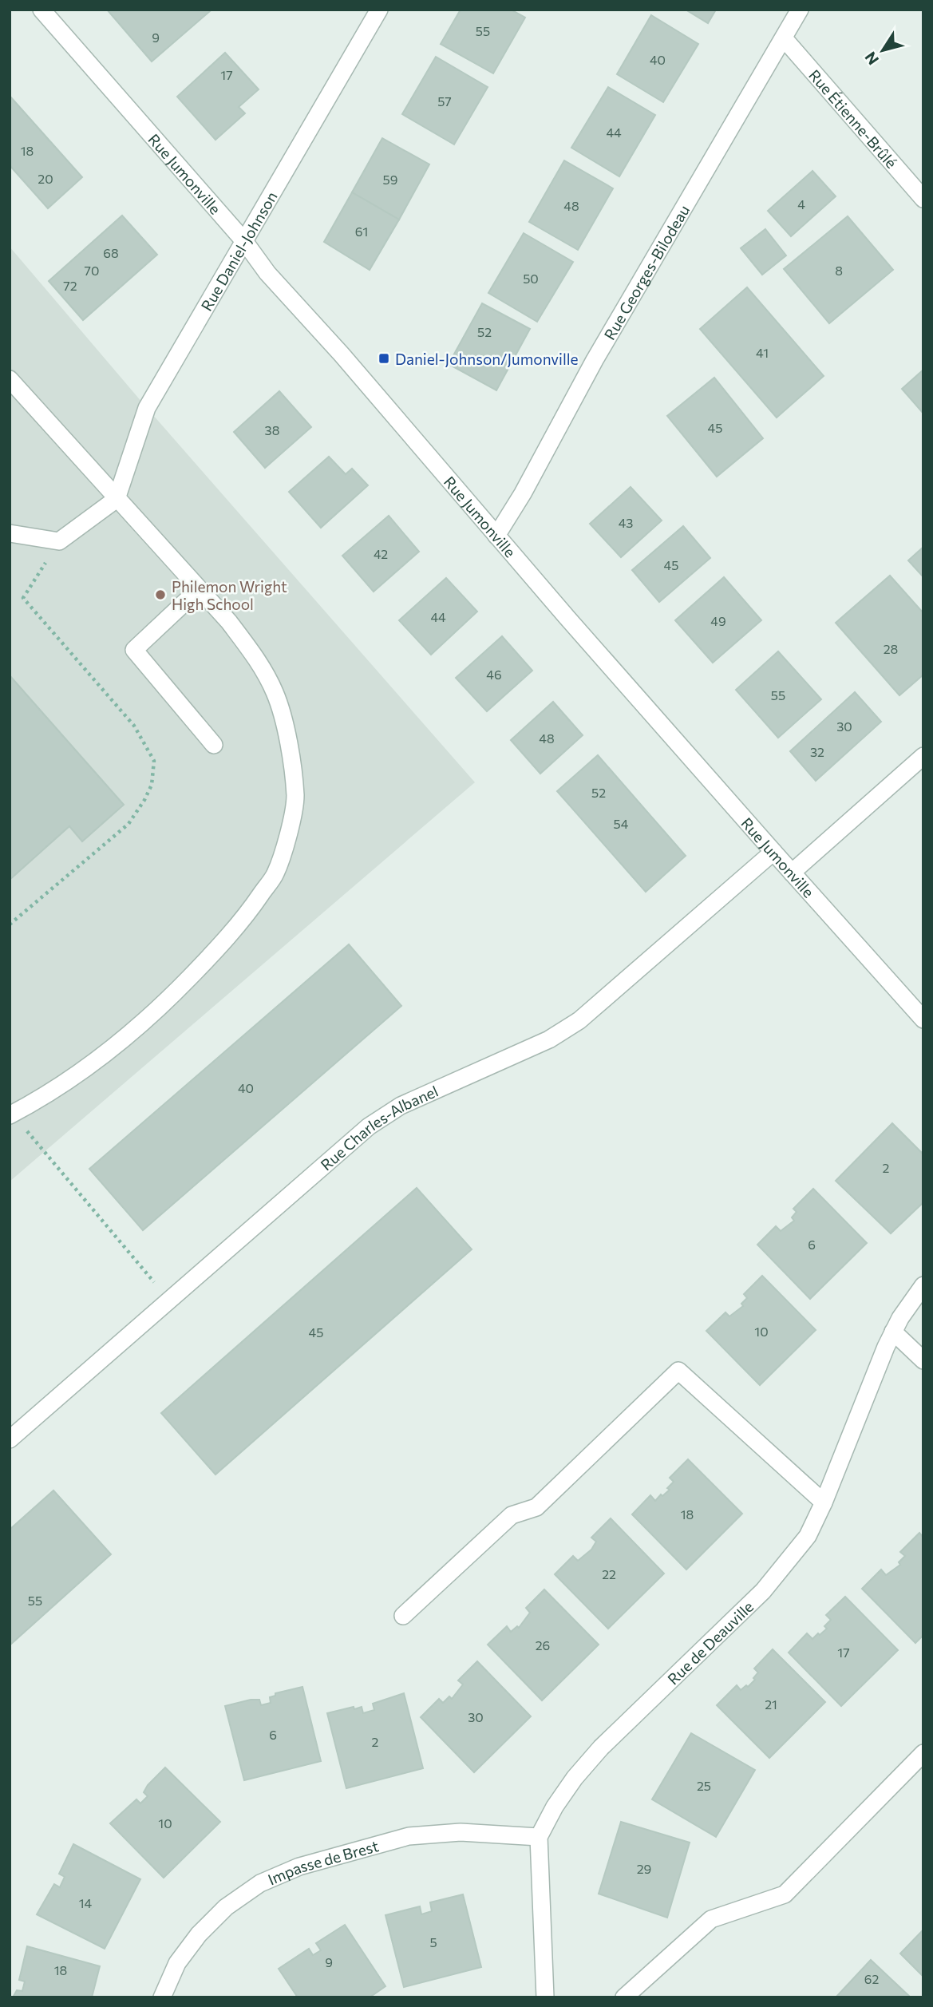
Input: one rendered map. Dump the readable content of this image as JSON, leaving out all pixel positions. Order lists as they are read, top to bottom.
{
  "streets": {
    "street": [
      "Rue Étienne-Brûlé",
      "Rue Jumonville",
      "Rue Daniel-Johnson",
      "Rue Georges-Bilodeau",
      "Rue Charles-Albanel",
      "Rue de Deauville",
      "Impasse de Brest"
    ]
  },
  "crossings": [
    ["Rue Étienne-Brûlé", "Rue Georges-Bilodeau"],
    ["Rue Jumonville", "Rue Daniel-Johnson"],
    ["Rue Jumonville", "Rue Georges-Bilodeau"],
    ["Rue Jumonville", "Rue Charles-Albanel"],
    ["Rue de Deauville", "Impasse de Brest"]
  ],
  "places": {
    "transit": ["Daniel-Johnson/Jumonville"],
    "other": ["Philemon Wright High School"]
  },
  "house_numbers": [
    "55",
    "9",
    "40",
    "17",
    "57",
    "44",
    "18",
    "20",
    "59",
    "4",
    "48",
    "61",
    "68",
    "70",
    "8",
    "50",
    "72",
    "52",
    "41",
    "45",
    "38",
    "43",
    "42",
    "45",
    "44",
    "49",
    "28",
    "46",
    "55",
    "30",
    "48",
    "32",
    "52",
    "54",
    "40",
    "2",
    "6",
    "10",
    "45",
    "18",
    "22",
    "55",
    "26",
    "17",
    "21",
    "30",
    "6",
    "2",
    "25",
    "10",
    "29",
    "14",
    "5",
    "9",
    "18",
    "62"
  ],
  "north": "bottom left"
}
